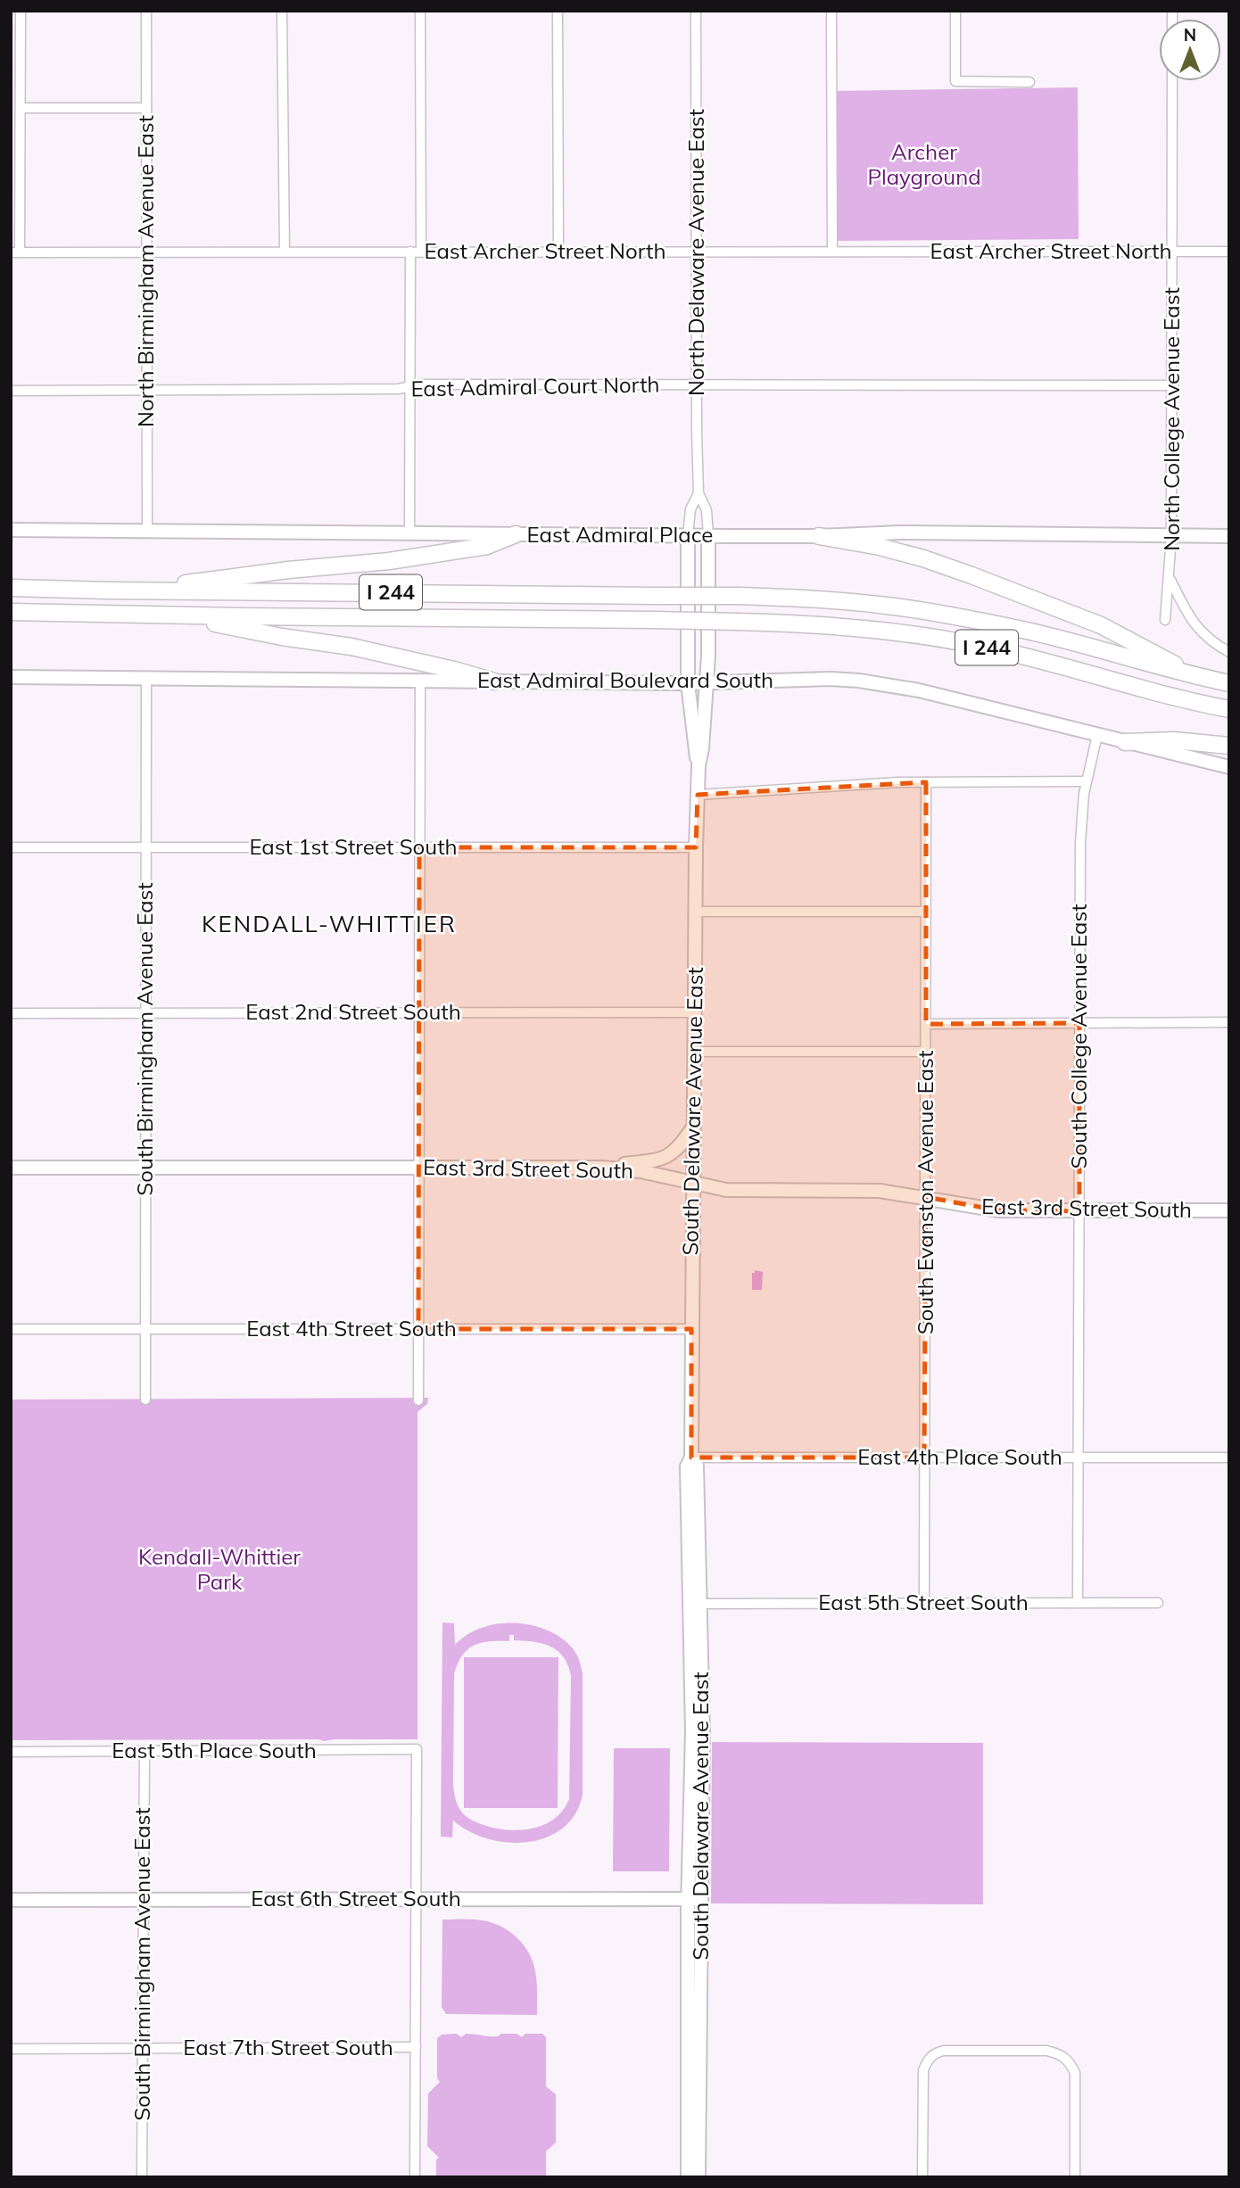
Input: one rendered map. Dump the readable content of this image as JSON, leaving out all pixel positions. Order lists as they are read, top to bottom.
{
  "streets": {
    "highway": ["I 244"],
    "street": [
      "East Archer Street North",
      "North Delaware Avenue East",
      "North Birmingham Avenue East",
      "East Admiral Court North",
      "North College Avenue East",
      "East Admiral Place",
      "East Admiral Boulevard South",
      "East 1st Street South",
      "East 2nd Street South",
      "South College Avenue East",
      "South Birmingham Avenue East",
      "South Delaware Avenue East",
      "East 3rd Street South",
      "South Evanston Avenue East",
      "East 4th Street South",
      "East 4th Place South",
      "East 5th Street South",
      "East 5th Place South",
      "East 6th Street South",
      "East 7th Street South"
    ]
  },
  "crossings": [
    ["East Archer Street North", "North Delaware Avenue East"],
    ["East Archer Street North", "North Birmingham Avenue East"],
    ["East Archer Street North", "North College Avenue East"],
    ["North Delaware Avenue East", "East Admiral Court North"],
    ["North Delaware Avenue East", "East Admiral Place"],
    ["North Delaware Avenue East", "East Admiral Boulevard South"],
    ["North Delaware Avenue East", "South Delaware Avenue East"],
    ["North Birmingham Avenue East", "East Admiral Court North"],
    ["North Birmingham Avenue East", "East Admiral Place"],
    ["East Admiral Court North", "North College Avenue East"],
    ["North College Avenue East", "East Admiral Place"],
    ["East Admiral Boulevard South", "South College Avenue East"],
    ["East Admiral Boulevard South", "South Birmingham Avenue East"],
    ["East Admiral Boulevard South", "South Delaware Avenue East"],
    ["East 1st Street South", "South Birmingham Avenue East"],
    ["East 1st Street South", "South Delaware Avenue East"],
    ["East 2nd Street South", "South Birmingham Avenue East"],
    ["East 2nd Street South", "South Delaware Avenue East"],
    ["South College Avenue East", "East 3rd Street South"],
    ["South College Avenue East", "East 4th Place South"],
    ["South College Avenue East", "East 5th Street South"],
    ["South Birmingham Avenue East", "East 3rd Street South"],
    ["South Birmingham Avenue East", "East 4th Street South"],
    ["South Birmingham Avenue East", "East 5th Place South"],
    ["South Birmingham Avenue East", "East 6th Street South"],
    ["South Birmingham Avenue East", "East 7th Street South"],
    ["South Delaware Avenue East", "East 3rd Street South"],
    ["South Delaware Avenue East", "East 4th Street South"],
    ["South Delaware Avenue East", "East 4th Place South"],
    ["South Delaware Avenue East", "East 5th Street South"],
    ["South Delaware Avenue East", "East 6th Street South"],
    ["East 3rd Street South", "South Evanston Avenue East"],
    ["South Evanston Avenue East", "East 4th Place South"],
    ["South Evanston Avenue East", "East 5th Street South"],
    ["East 5th Place South", "East 6th Street South"]
  ],
  "districts": ["KENDALL-WHITTIER"],
  "parks": ["Archer Playground", "Kendall-Whittier Park"],
  "north": "top"
}
